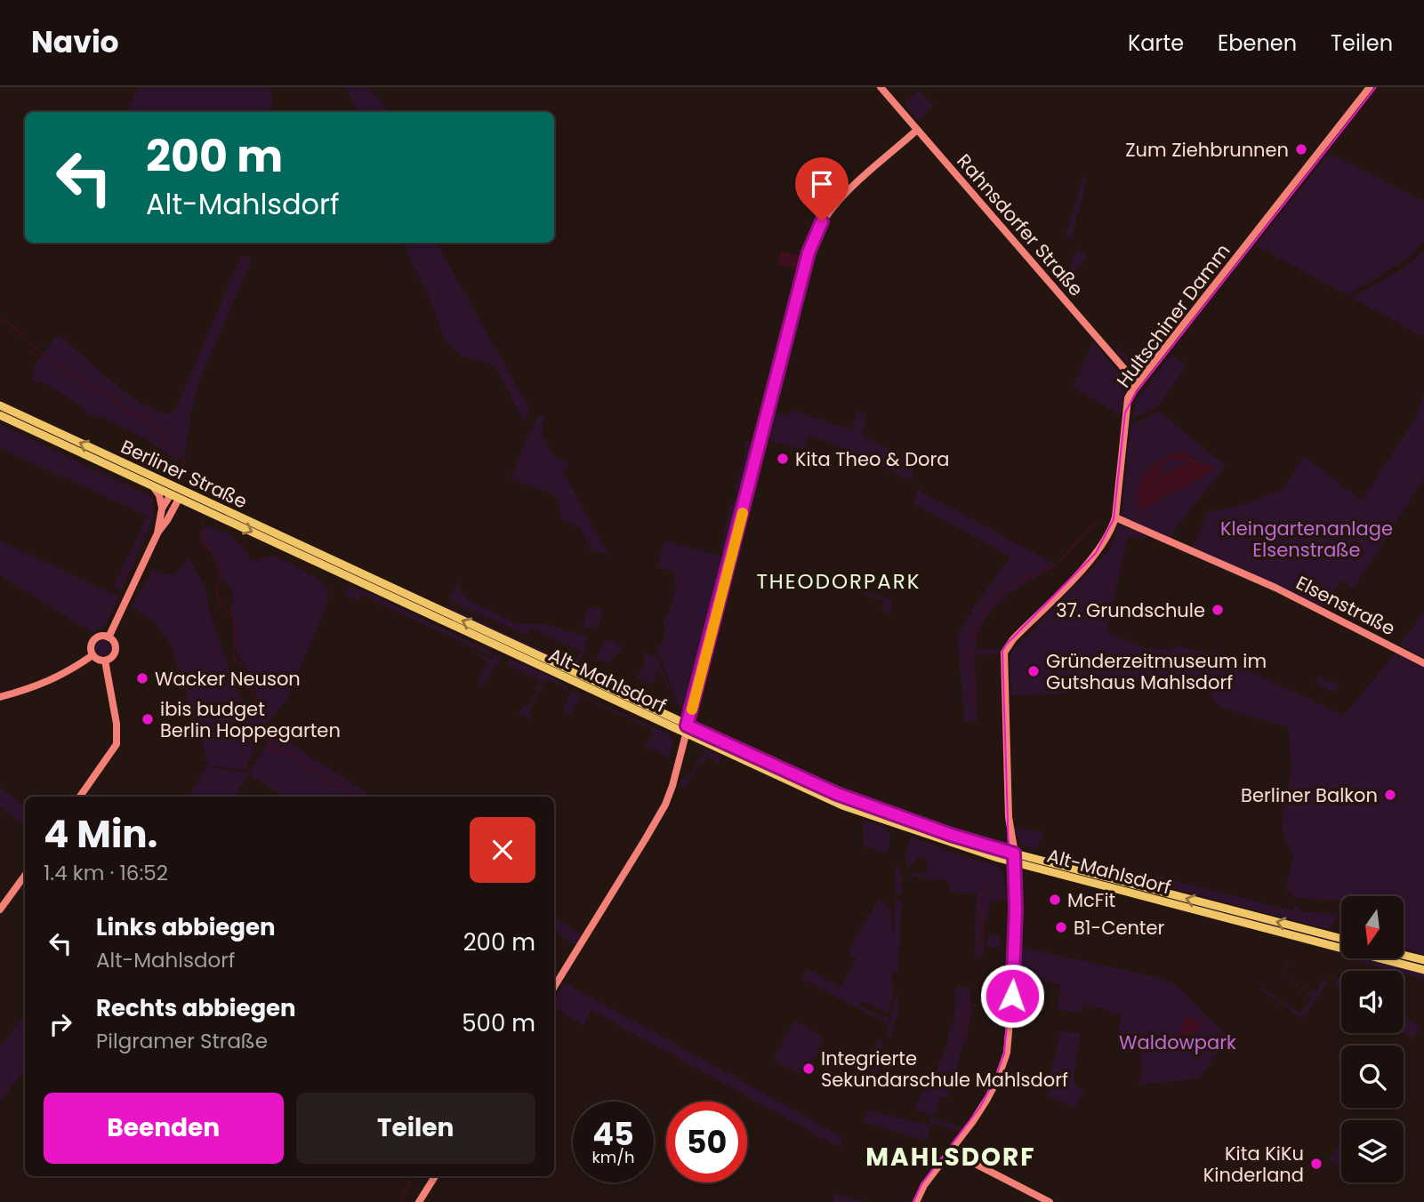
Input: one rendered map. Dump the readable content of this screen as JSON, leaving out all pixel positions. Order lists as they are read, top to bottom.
{
  "streets": {
    "main road": ["Berliner Straße", "Alt-Mahlsdorf"],
    "street": ["Rahnsdorfer Straße", "Hultschiner Damm", "Elsenstraße"]
  },
  "crossings": [
    ["Rahnsdorfer Straße", "Hultschiner Damm"],
    ["Hultschiner Damm", "Elsenstraße"],
    ["Hultschiner Damm", "Alt-Mahlsdorf"],
    ["Berliner Straße", "Alt-Mahlsdorf"]
  ],
  "districts": ["THEODORPARK", "MAHLSDORF"],
  "parks": ["Kleingartenanlage Elsenstraße", "Waldowpark"],
  "places": [
    "Zum Ziehbrunnen",
    "Kita Theo & Dora",
    "37. Grundschule",
    "Gründerzeitmuseum im Gutshaus Mahlsdorf",
    "Wacker Neuson",
    "ibis budget Berlin Hoppegarten",
    "Berliner Balkon",
    "McFit",
    "B1-Center",
    "Integrierte Sekundarschule Mahlsdorf",
    "Kita KiKu Kinderland"
  ],
  "north": "bottom",
  "page": {
    "header": "Navio",
    "nav": ["Karte", "Ebenen", "Teilen"],
    "turn": ["200 m", "Alt-Mahlsdorf"],
    "heading": ["4 Min.", "1.4 km · 16:52"],
    "list": [
      {
        "name": "Links abbiegen",
        "note": "Alt-Mahlsdorf",
        "value": "200 m"
      },
      {
        "name": "Rechts abbiegen",
        "note": "Pilgramer Straße",
        "value": "500 m"
      }
    ],
    "buttons": ["Beenden", "Teilen"],
    "speed": "45 km/h",
    "limit": "50"
  }
}
